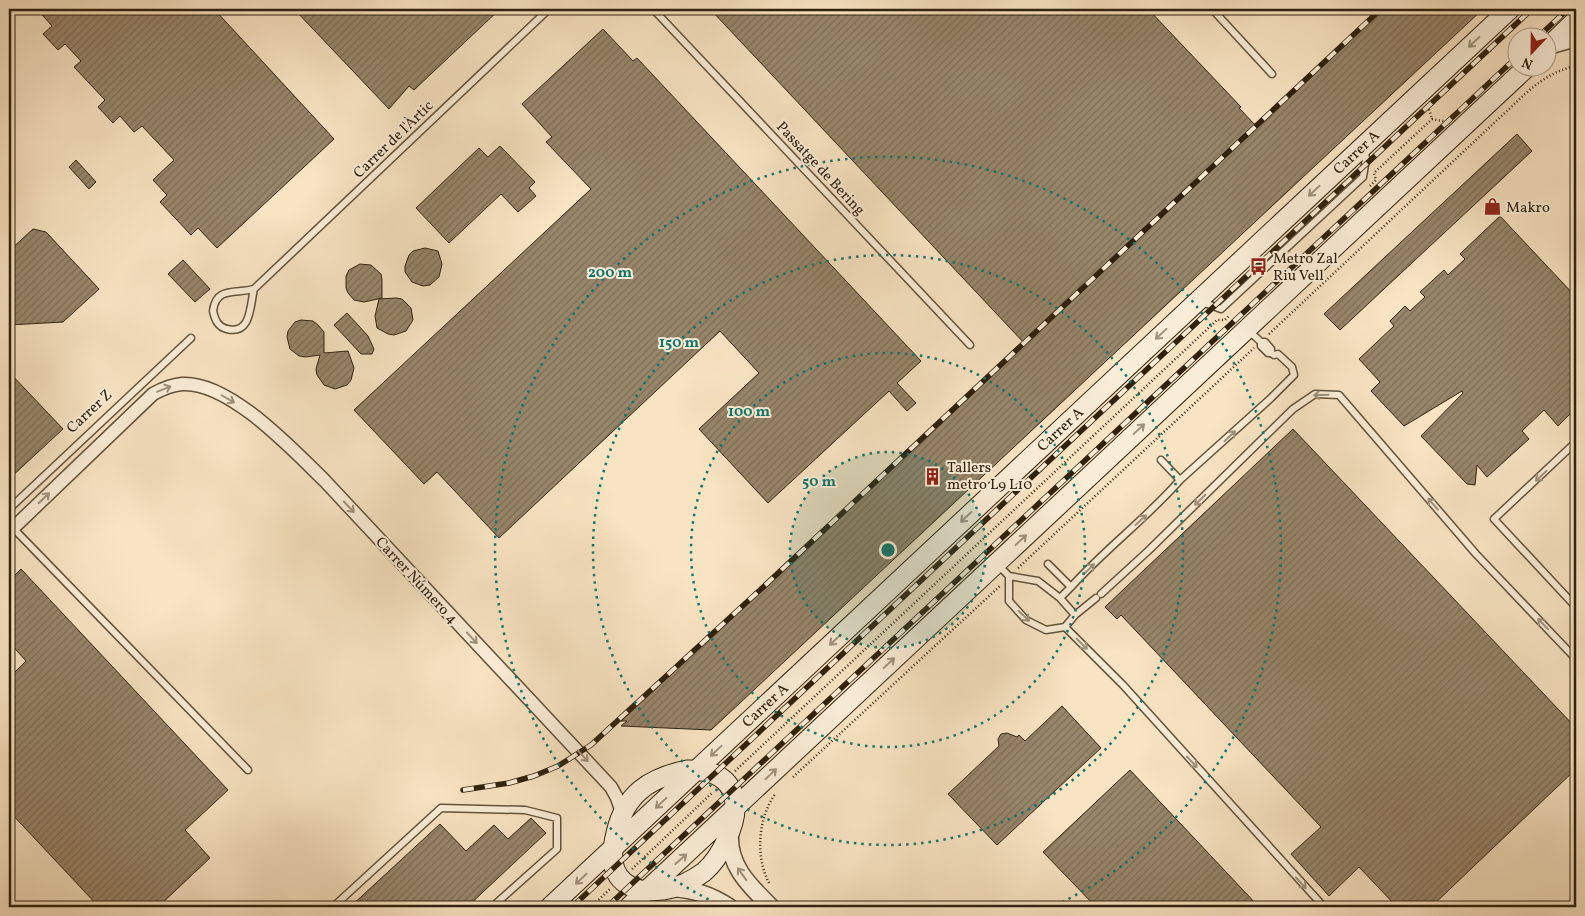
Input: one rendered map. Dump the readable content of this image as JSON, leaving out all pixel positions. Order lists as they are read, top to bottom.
{
  "streets": {
    "main road": ["Carrer A"],
    "street": ["Carrer Número 4"],
    "lane": ["Carrer de l'Àrtic", "Passatge de Bering", "Carrer Z"]
  },
  "places": {
    "shop": ["Makro"],
    "bus stop": ["Metro Zal Riu Vell"],
    "building": ["Tallers metro L9 L10"]
  },
  "north": "bottom",
  "rings": [
    "200 m",
    "150 m",
    "100 m",
    "50 m"
  ]
}
